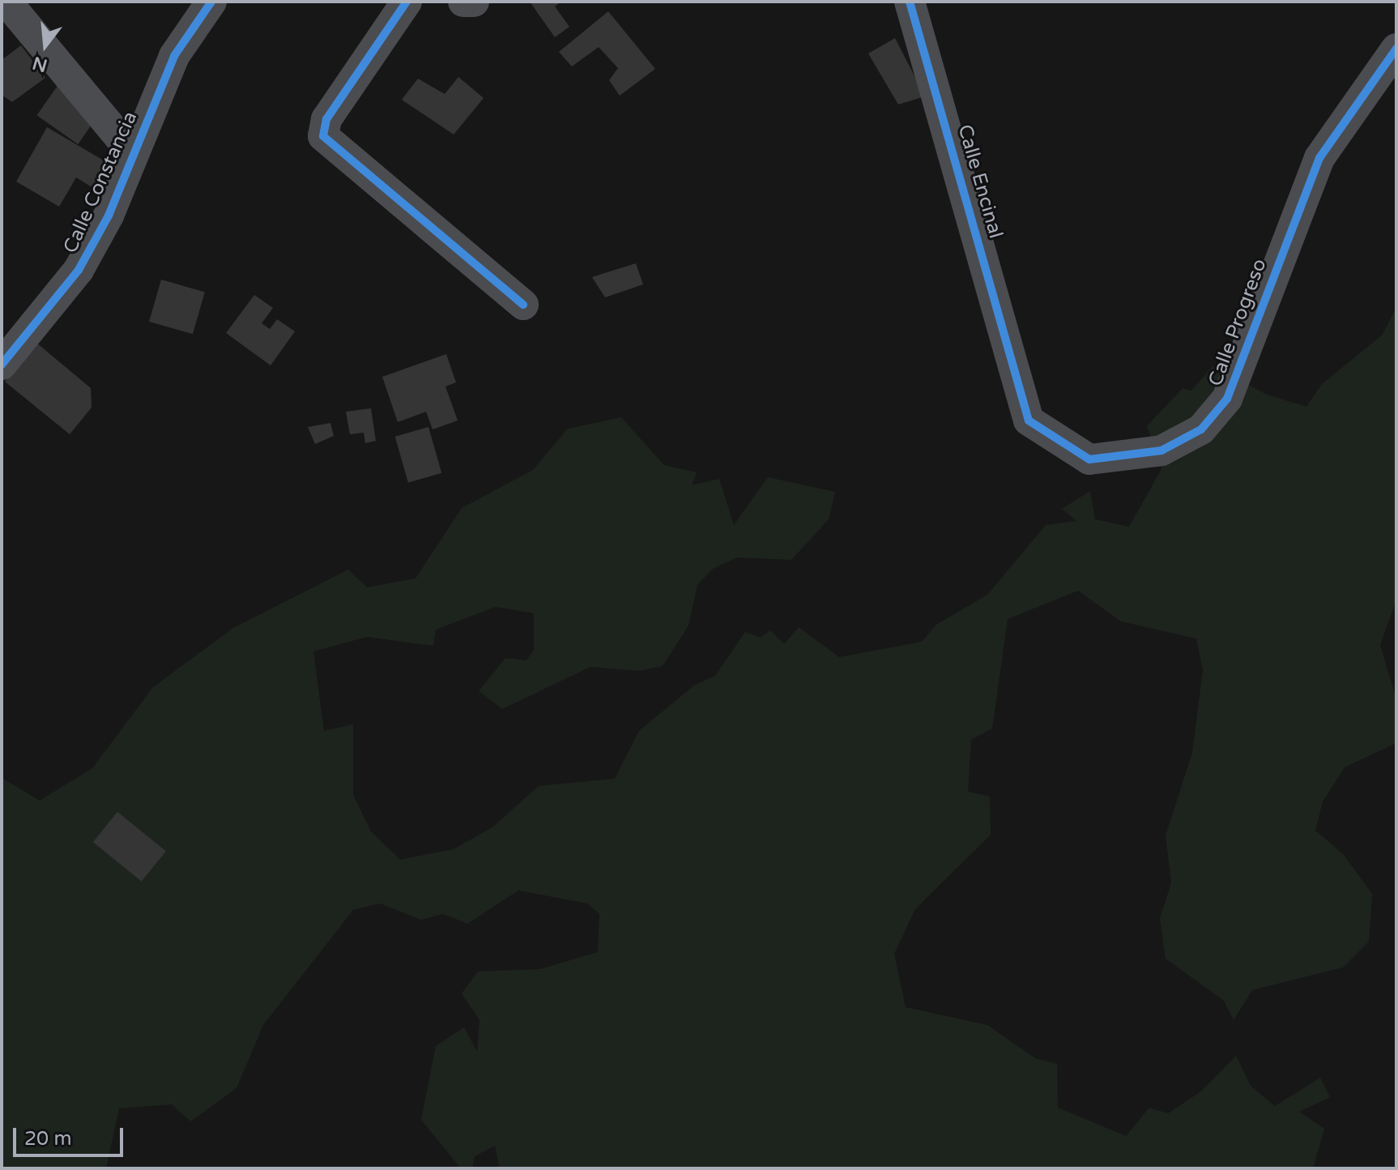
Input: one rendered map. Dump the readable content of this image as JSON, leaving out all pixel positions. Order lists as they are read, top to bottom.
{
  "streets": {
    "street": ["Calle Encinal", "Calle Constancia", "Calle Progreso"]
  },
  "crossings": [
    ["Calle Encinal", "Calle Progreso"]
  ],
  "scale_bar": "20 m",
  "north": "bottom"
}
